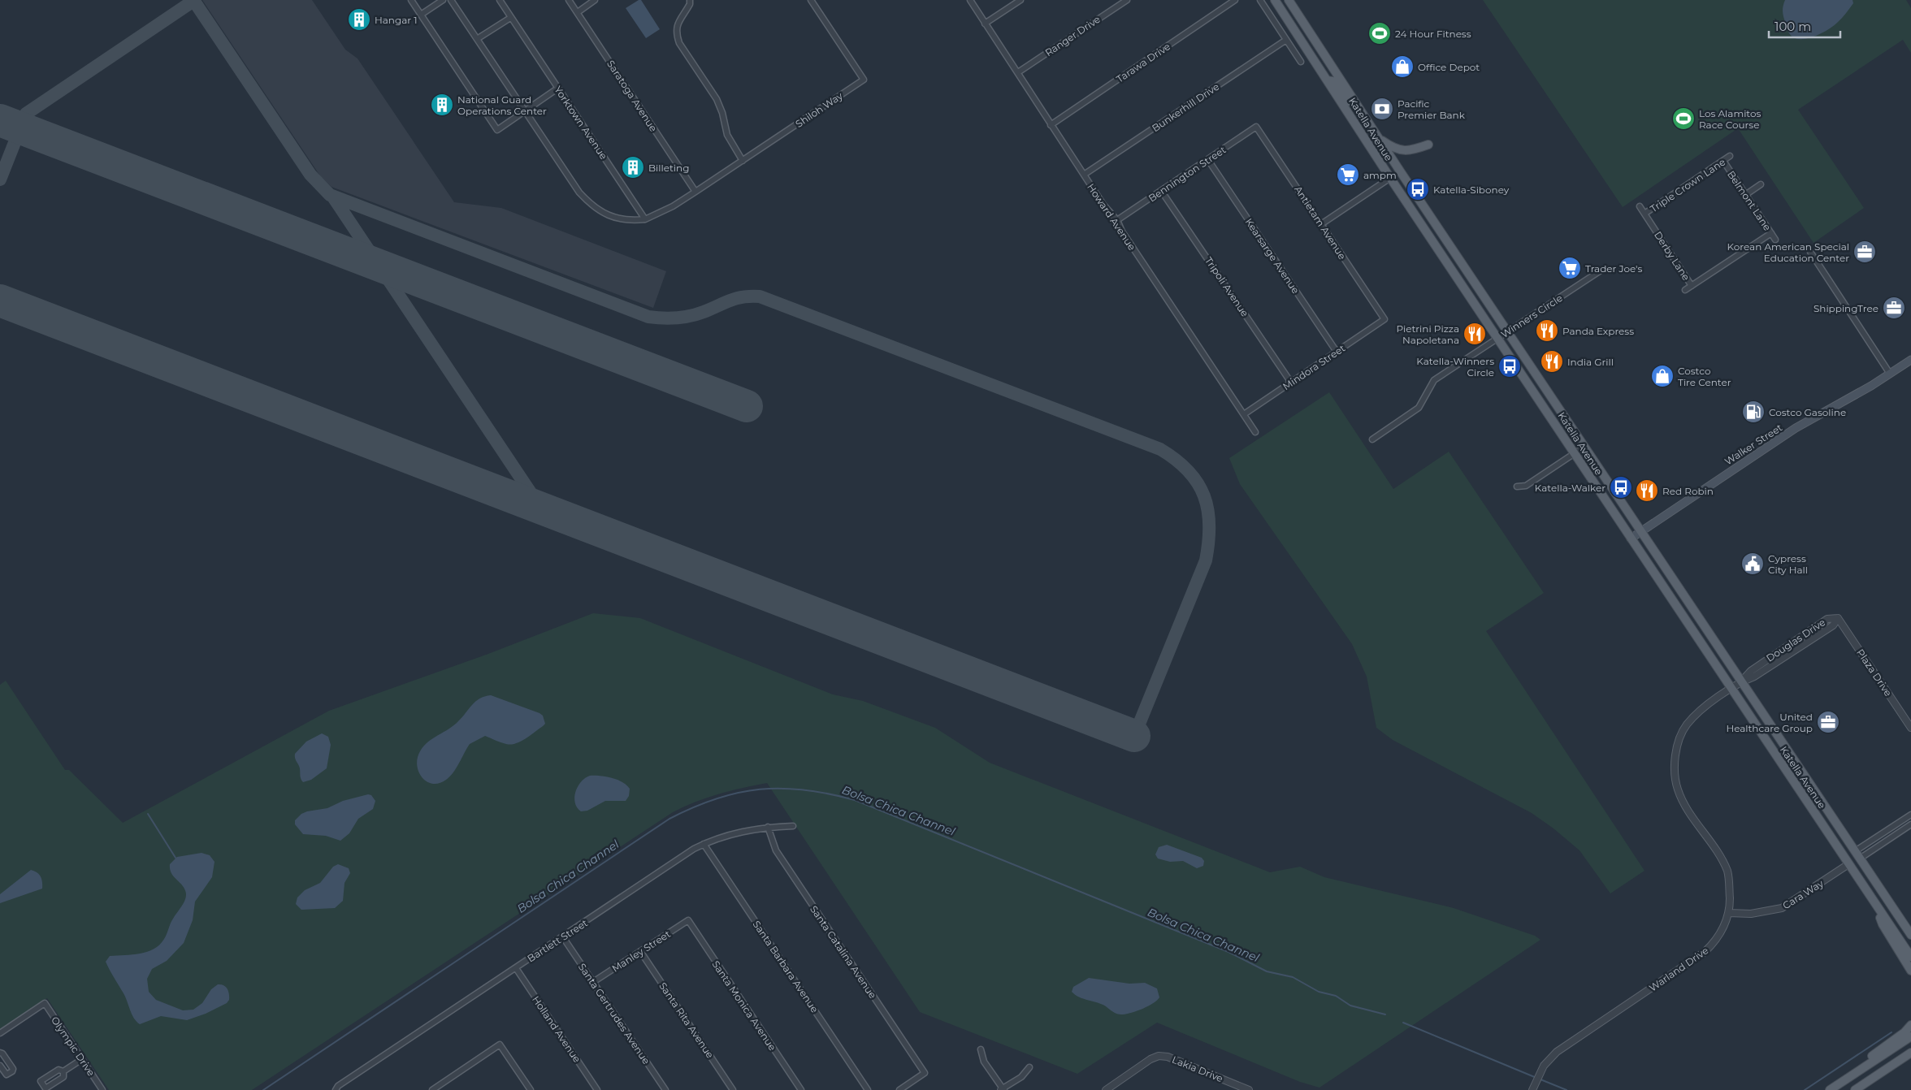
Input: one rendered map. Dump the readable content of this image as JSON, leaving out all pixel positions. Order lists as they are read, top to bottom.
{
  "streets": {
    "main road": ["Katella Avenue", "Walker Street"],
    "street": [
      "Ranger Drive",
      "Tarawa Drive",
      "Saratoga Avenue",
      "Bunkerhill Drive",
      "Shiloh Way",
      "Yorktown Avenue",
      "Bennington Street",
      "Triple Crown Lane",
      "Belmont Lane",
      "Howard Avenue",
      "Antietam Avenue",
      "Kearsarge Avenue",
      "Derby Lane",
      "Tripoli Avenue",
      "Winners Circle",
      "Mindora Street",
      "Douglas Drive",
      "Plaza Drive",
      "Cara Way",
      "Bartlett Street",
      "Manley Street",
      "Santa Catalina Avenue",
      "Santa Barbara Avenue",
      "Warland Drive",
      "Santa Monica Avenue",
      "Santa Gertrudes Avenue",
      "Santa Rita Avenue",
      "Holland Avenue",
      "Olympic Drive",
      "Lakia Drive"
    ]
  },
  "crossings": [
    ["Ranger Drive", "Howard Avenue"],
    ["Tarawa Drive", "Howard Avenue"],
    ["Saratoga Avenue", "Shiloh Way"],
    ["Bunkerhill Drive", "Howard Avenue"],
    ["Shiloh Way", "Yorktown Avenue"],
    ["Katella Avenue", "Winners Circle"],
    ["Katella Avenue", "Walker Street"],
    ["Katella Avenue", "Douglas Drive"],
    ["Katella Avenue", "Cara Way"],
    ["Katella Avenue", "Warland Drive"],
    ["Bennington Street", "Howard Avenue"],
    ["Bennington Street", "Antietam Avenue"],
    ["Bennington Street", "Kearsarge Avenue"],
    ["Bennington Street", "Tripoli Avenue"],
    ["Triple Crown Lane", "Belmont Lane"],
    ["Triple Crown Lane", "Derby Lane"],
    ["Howard Avenue", "Mindora Street"],
    ["Antietam Avenue", "Mindora Street"],
    ["Kearsarge Avenue", "Mindora Street"],
    ["Tripoli Avenue", "Mindora Street"],
    ["Douglas Drive", "Plaza Drive"],
    ["Douglas Drive", "Warland Drive"],
    ["Cara Way", "Warland Drive"],
    ["Bartlett Street", "Santa Catalina Avenue"],
    ["Bartlett Street", "Santa Barbara Avenue"],
    ["Bartlett Street", "Santa Gertrudes Avenue"],
    ["Bartlett Street", "Holland Avenue"],
    ["Manley Street", "Santa Monica Avenue"],
    ["Manley Street", "Santa Gertrudes Avenue"],
    ["Manley Street", "Santa Rita Avenue"]
  ],
  "water": ["Bolsa Chica Channel"],
  "places": {
    "building": ["Hangar 1", "National Guard Operations Center", "Billeting"],
    "sports": ["24 Hour Fitness", "Los Alamitos Race Course"],
    "shop": ["Office Depot", "Costco Tire Center"],
    "bank": ["Pacific Premier Bank"],
    "supermarket": ["ampm", "Trader Joe's"],
    "bus stop": ["Katella-Siboney", "Katella-Winners Circle", "Katella-Walker"],
    "office": ["Korean American Special Education Center", "ShippingTree", "United Healthcare Group"],
    "restaurant": [
      "Panda Express",
      "Pietrini Pizza Napoletana",
      "India Grill",
      "Red Robin"
    ],
    "fuel station": ["Costco Gasoline"],
    "public building": ["Cypress City Hall"]
  },
  "scale_bar": "100 m"
}
